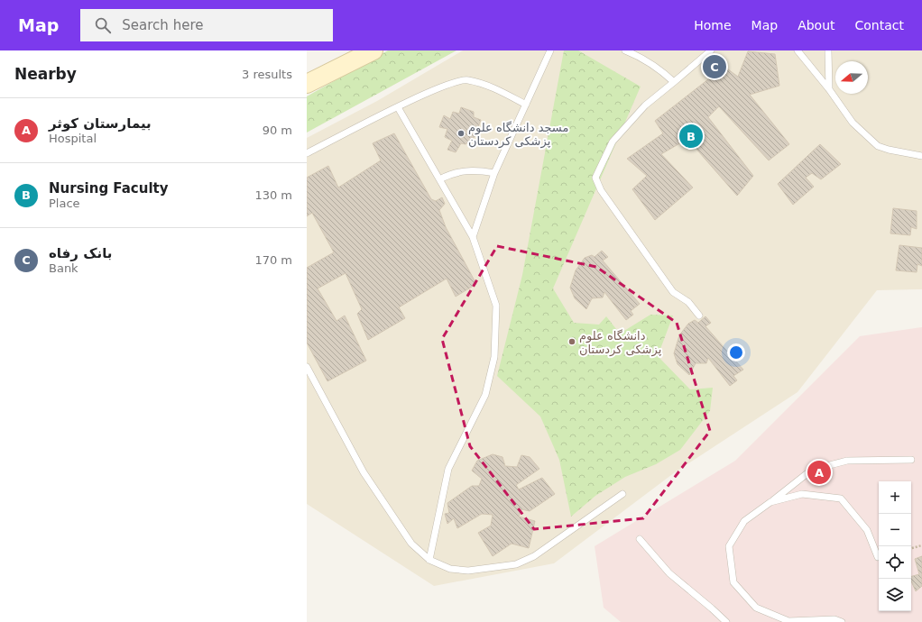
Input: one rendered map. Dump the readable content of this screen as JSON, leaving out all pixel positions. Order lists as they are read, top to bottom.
{
  "places": ["مسجد دانشگاه علوم پزشکی کردستان", "دانشگاه علوم پزشکی کردستان"],
  "north": "left",
  "page": {
    "header": "Map",
    "search": "Search here",
    "nav": [
      "Home",
      "Map",
      "About",
      "Contact"
    ],
    "heading": ["Nearby", "3 results"],
    "pins": ["C", "B", "A"],
    "list": [
      {
        "mark": "A",
        "name": "بیمارستان کوثر",
        "note": "Hospital",
        "value": "90 m"
      },
      {
        "mark": "B",
        "name": "Nursing Faculty",
        "note": "Place",
        "value": "130 m"
      },
      {
        "mark": "C",
        "name": "بانک رفاه",
        "note": "Bank",
        "value": "170 m"
      }
    ],
    "map_buttons": ["+", "−"]
  }
}
